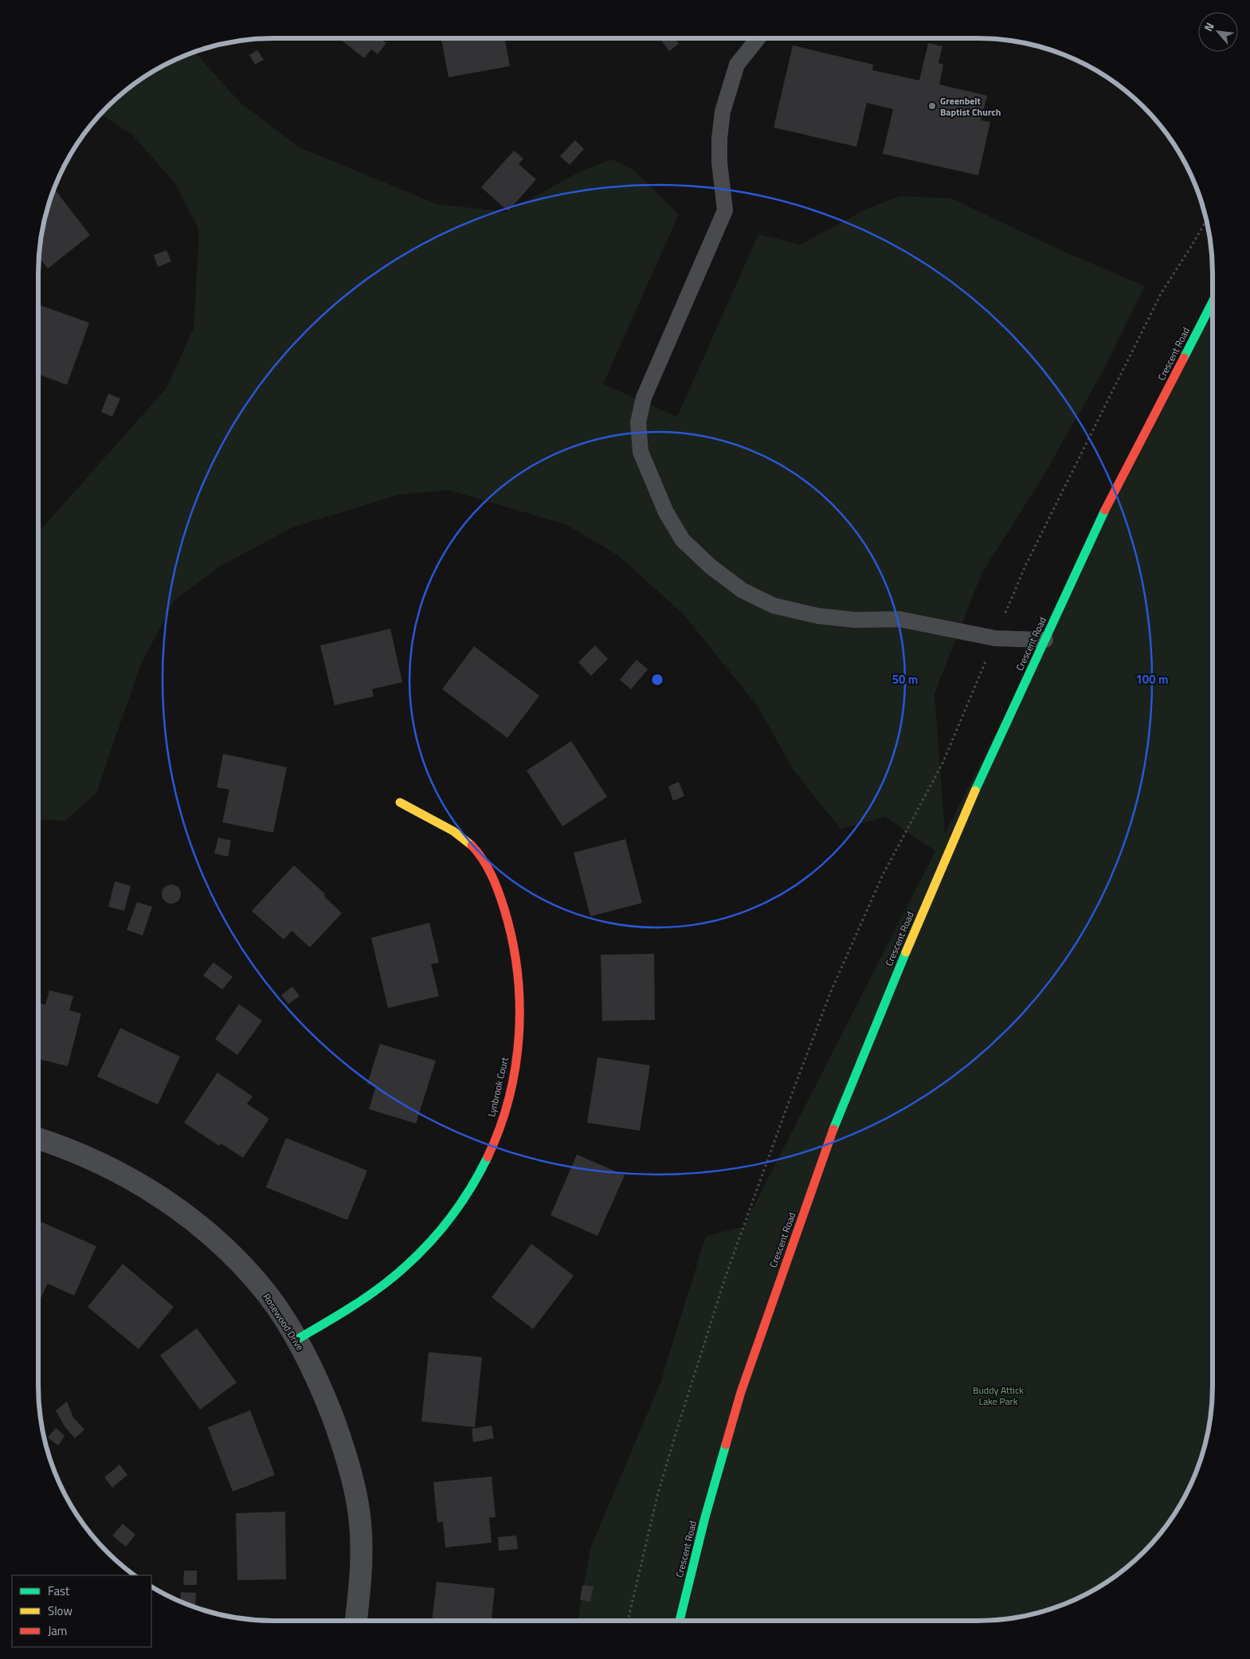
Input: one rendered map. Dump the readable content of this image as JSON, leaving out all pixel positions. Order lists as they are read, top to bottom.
{
  "streets": {
    "street": ["Crescent Road", "Lynbrook Court", "Rosewood Drive"]
  },
  "crossings": [
    ["Lynbrook Court", "Rosewood Drive"]
  ],
  "parks": ["Buddy Attick Lake Park"],
  "places": ["Greenbelt Baptist Church"],
  "legend": ["Fast", "Slow", "Jam"],
  "north": "top left",
  "rings": ["50 m", "100 m"]
}
